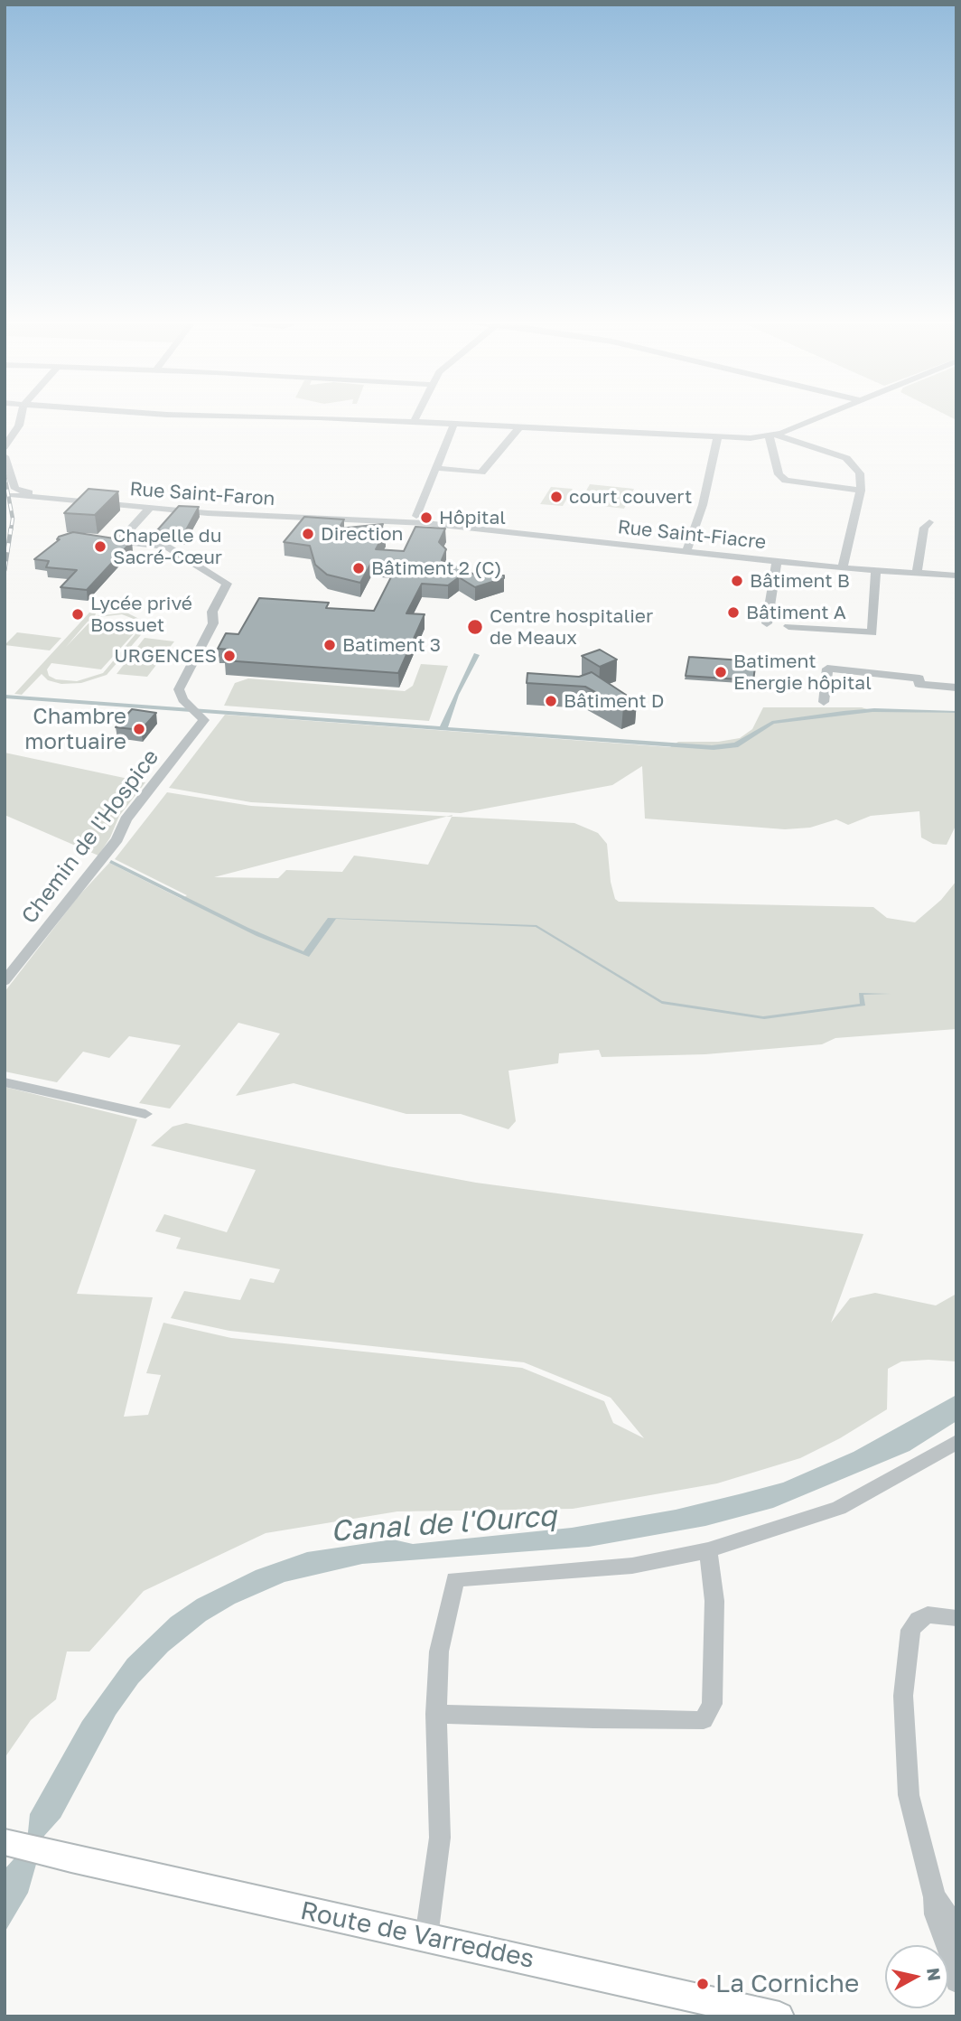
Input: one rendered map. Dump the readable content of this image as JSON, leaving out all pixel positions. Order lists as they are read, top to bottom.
{
  "streets": {
    "main road": ["Route de Varreddes"],
    "street": ["Rue Saint-Faron", "Rue Saint-Fiacre", "Chemin de l'Hospice"]
  },
  "crossings": [
    ["Rue Saint-Faron", "Rue Saint-Fiacre"]
  ],
  "water": ["Canal de l'Ourcq"],
  "places": [
    "court couvert",
    "Hôpital",
    "Direction",
    "Chapelle du Sacré-Cœur",
    "Bâtiment 2 (C)",
    "Bâtiment B",
    "Bâtiment A",
    "Lycée privé Bossuet",
    "Centre hospitalier de Meaux",
    "Batiment 3",
    "URGENCES",
    "Batiment Energie hôpital",
    "Bâtiment D",
    "Chambre mortuaire",
    "La Corniche"
  ],
  "north": "right"
}
